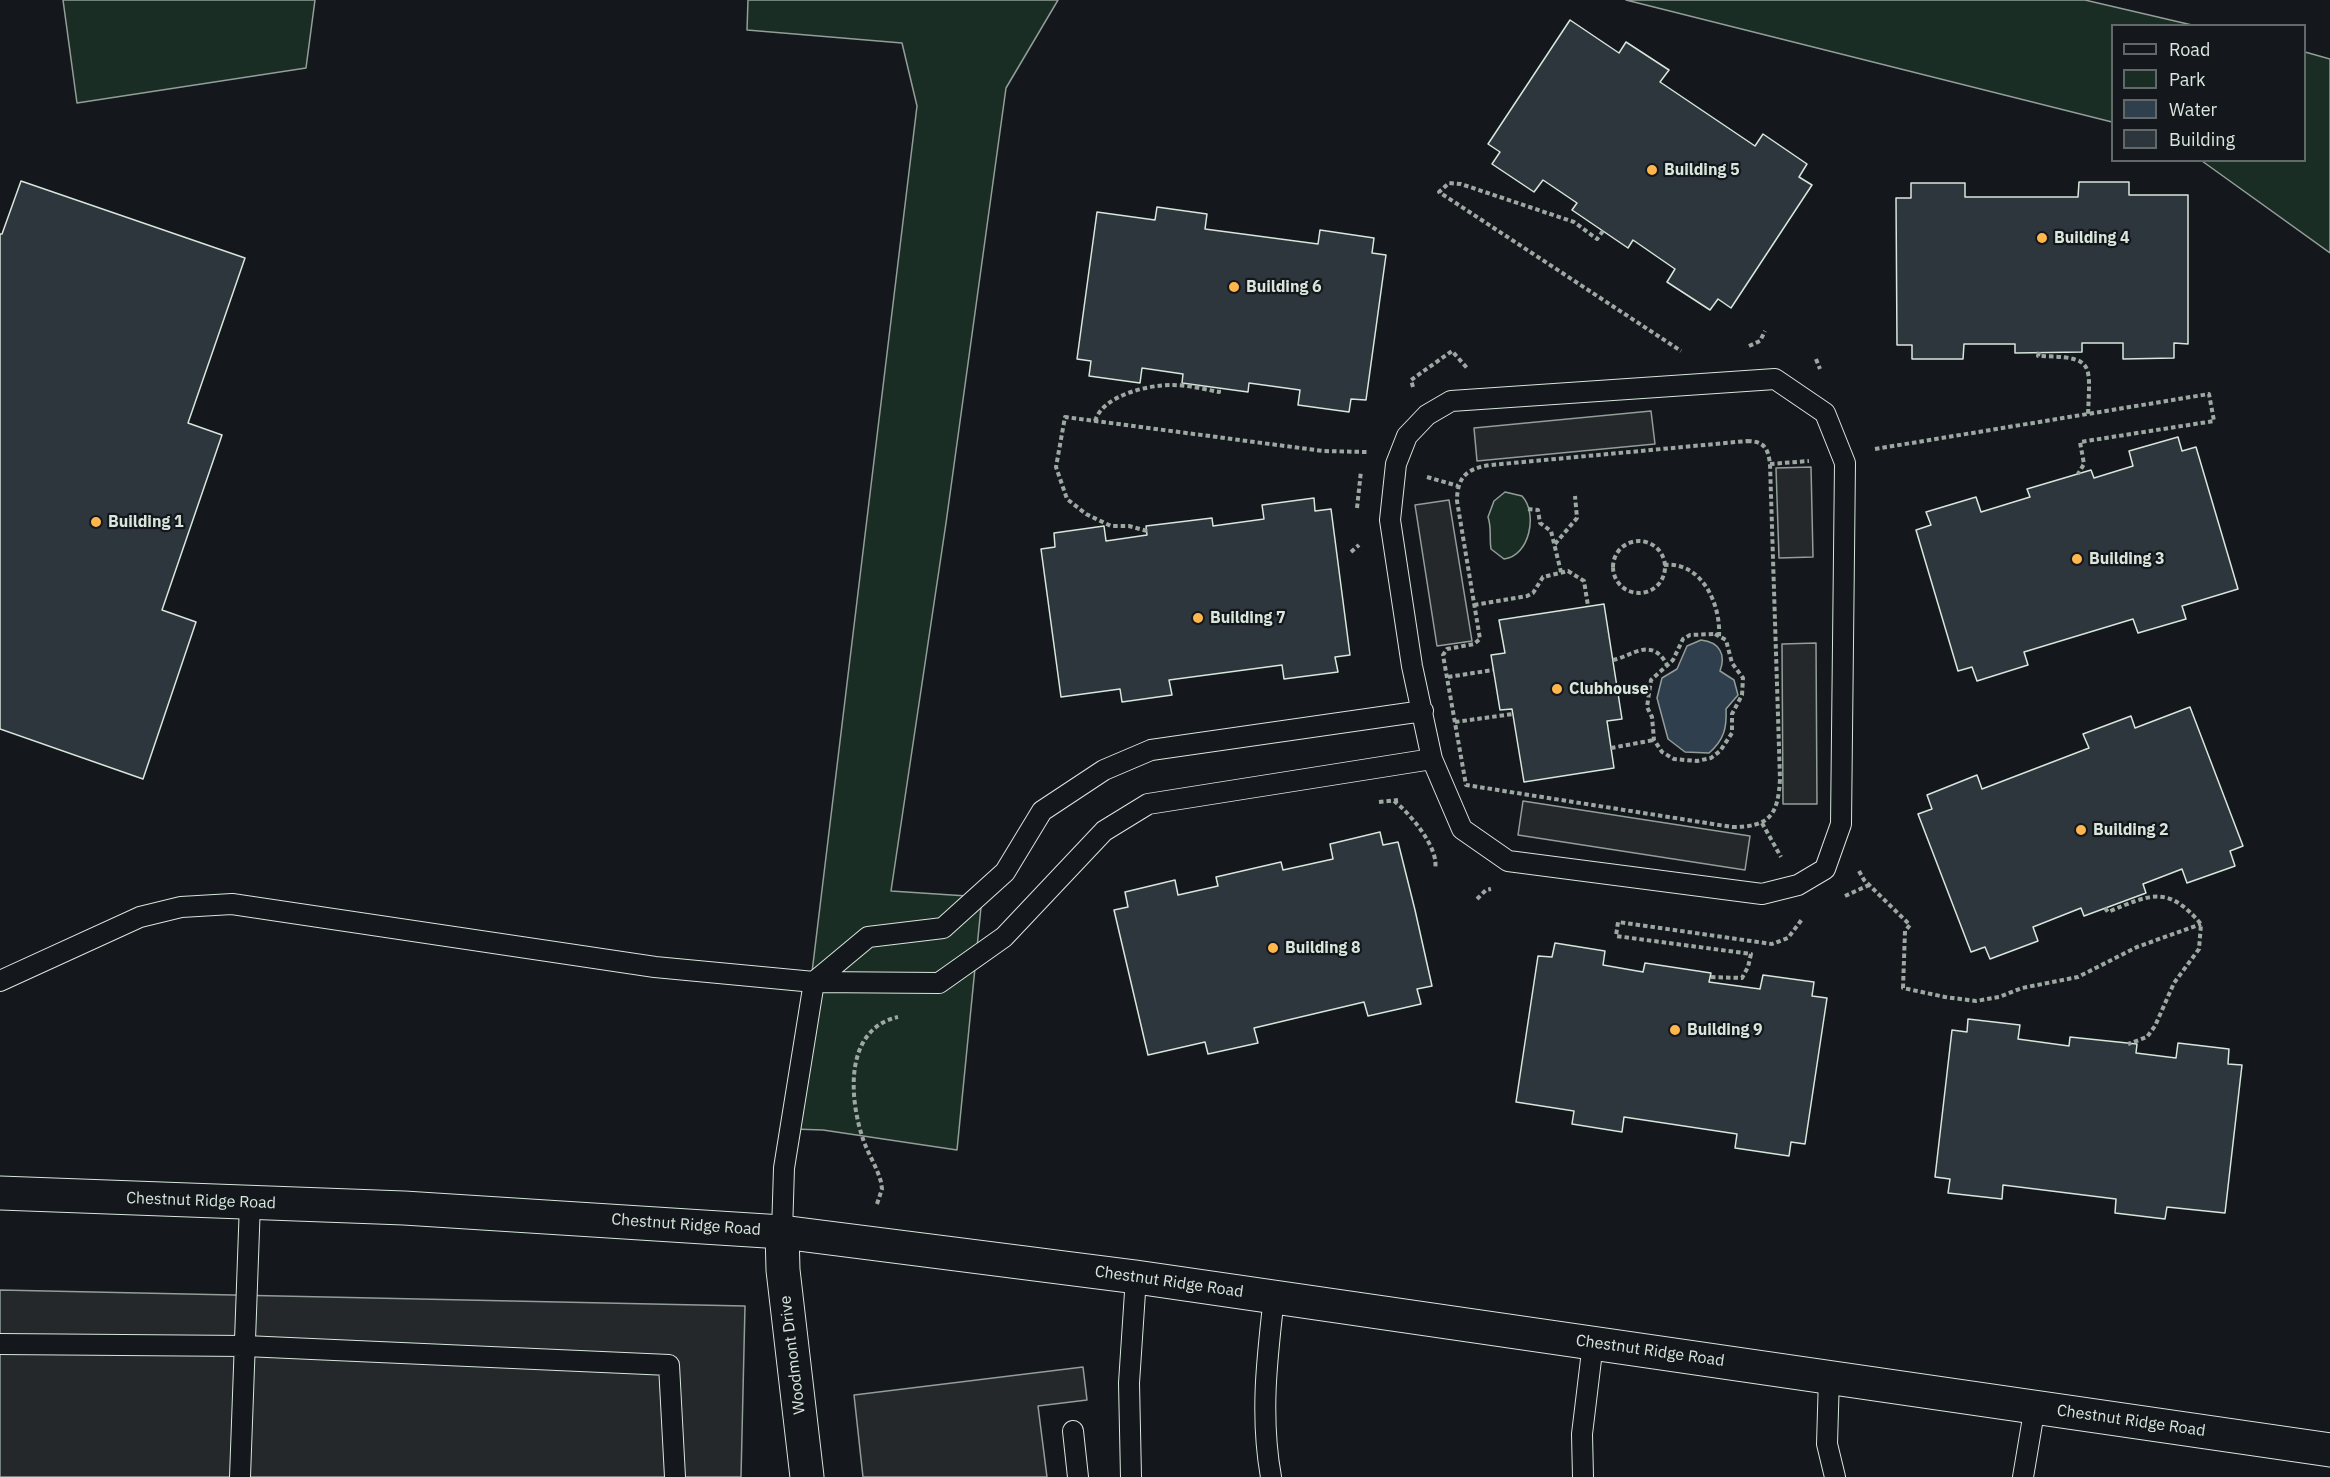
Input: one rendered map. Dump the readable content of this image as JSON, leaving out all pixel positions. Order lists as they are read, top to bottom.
{
  "streets": {
    "main road": ["Chestnut Ridge Road", "Woodmont Drive"]
  },
  "crossings": [
    ["Chestnut Ridge Road", "Woodmont Drive"]
  ],
  "places": [
    "Building 5",
    "Building 4",
    "Building 6",
    "Building 1",
    "Building 3",
    "Building 7",
    "Clubhouse",
    "Building 2",
    "Building 8",
    "Building 9"
  ],
  "legend": [
    "Road",
    "Park",
    "Water",
    "Building"
  ]
}
